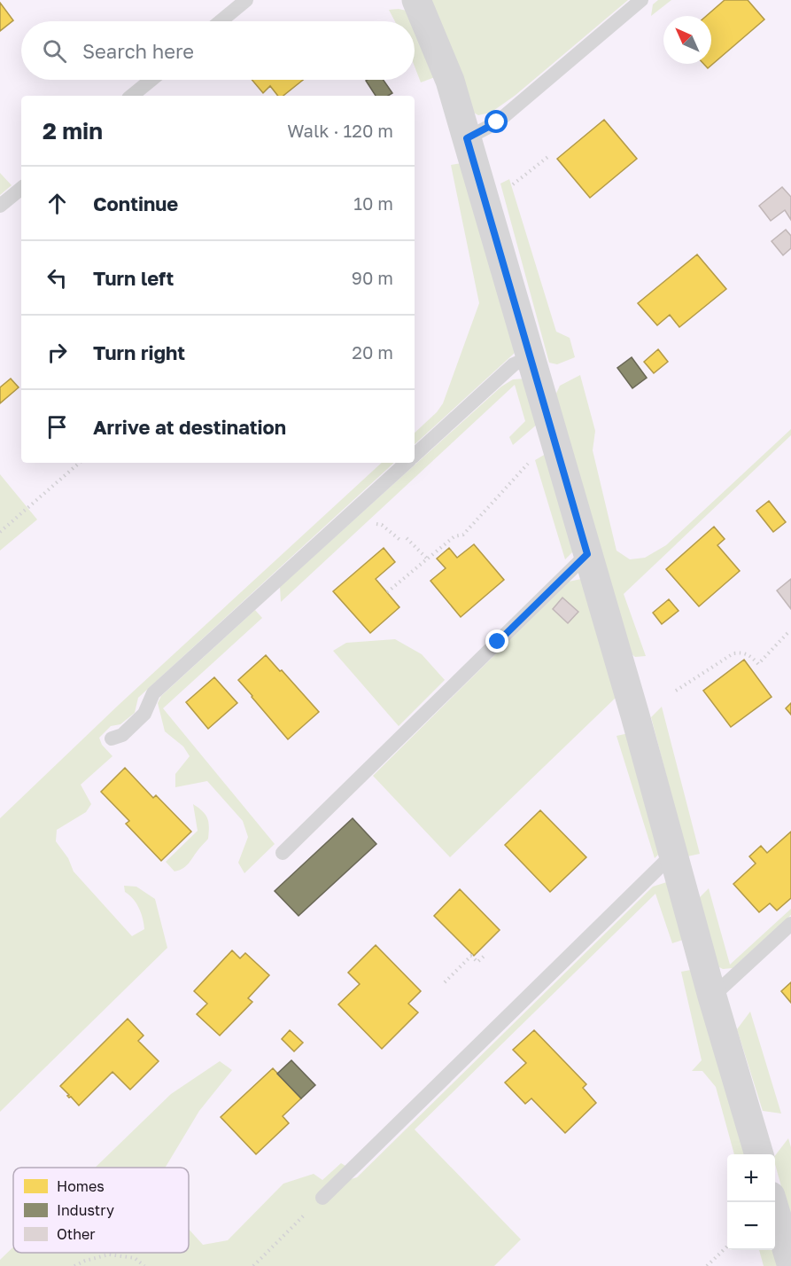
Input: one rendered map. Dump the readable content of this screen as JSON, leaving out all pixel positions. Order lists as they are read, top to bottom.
{
  "legend": ["Homes", "Industry", "Other"],
  "north": "top left",
  "page": {
    "search": "Search here",
    "heading": ["2 min", "Walk · 120 m"],
    "list": [
      ["Continue", "10 m"],
      ["Turn left", "90 m"],
      ["Turn right", "20 m"],
      "Arrive at destination"
    ],
    "map_buttons": ["+", "−"]
  }
}
